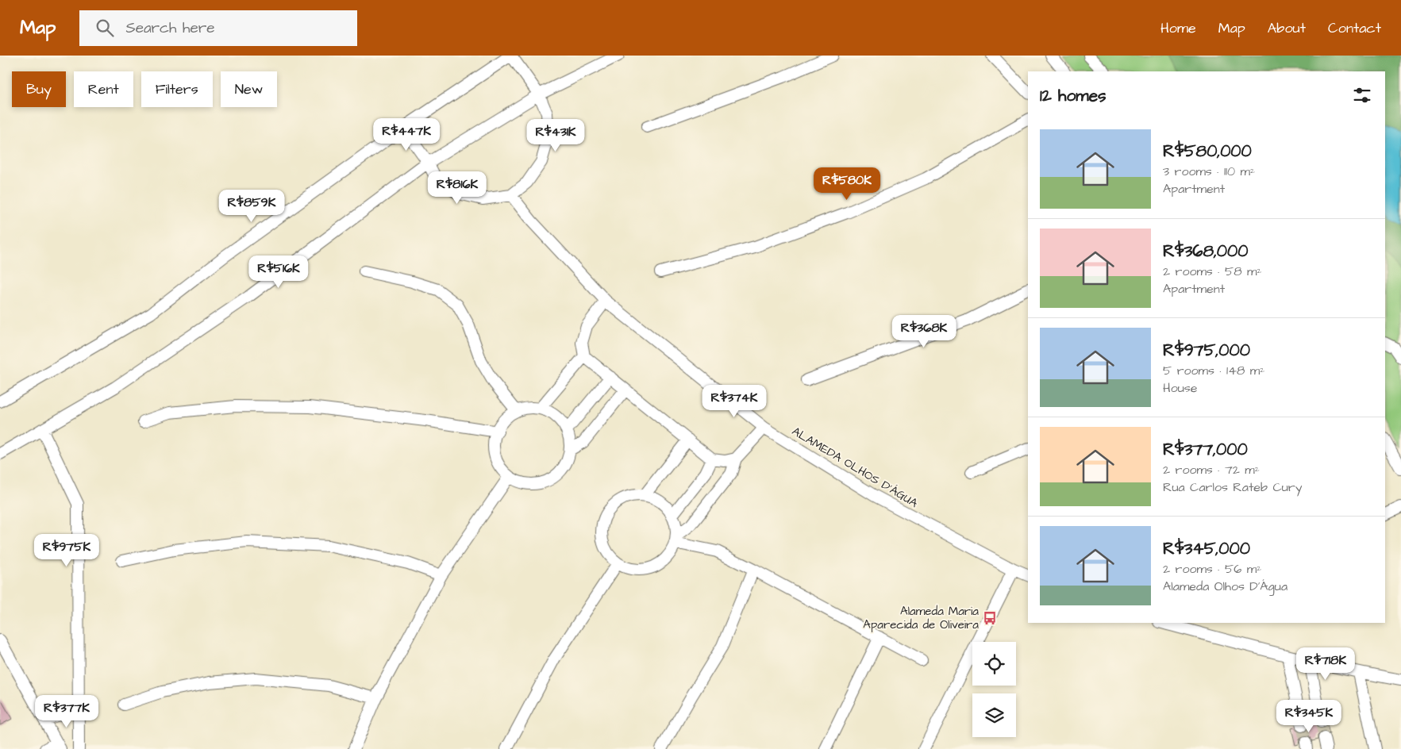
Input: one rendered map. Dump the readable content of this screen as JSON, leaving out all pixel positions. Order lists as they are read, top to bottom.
{
  "streets": {
    "street": ["ALAMEDA OLHOS D'ÁGUA"]
  },
  "places": {
    "bus stop": ["Alameda Maria Aparecida de Oliveira"]
  },
  "page": {
    "header": "Map",
    "search": "Search here",
    "nav": [
      "Home",
      "Map",
      "About",
      "Contact"
    ],
    "chip": [
      "Buy",
      "Rent",
      "Filters",
      "New"
    ],
    "heading": "12 homes",
    "price": [
      "R$447K",
      "R$431K",
      "R$580K",
      "R$816K",
      "R$859K",
      "R$516K",
      "R$368K",
      "R$374K",
      "R$975K",
      "R$718K",
      "R$377K",
      "R$345K"
    ],
    "list": [
      {
        "name": "R$580,000",
        "note": "3 rooms · 110 m² · Apartment"
      },
      {
        "name": "R$368,000",
        "note": "2 rooms · 58 m² · Apartment"
      },
      {
        "name": "R$975,000",
        "note": "5 rooms · 148 m² · House"
      },
      {
        "name": "R$377,000",
        "note": "2 rooms · 72 m² · Rua Carlos Rateb Cury"
      },
      {
        "name": "R$345,000",
        "note": "2 rooms · 56 m² · Alameda Olhos D'Água"
      }
    ]
  }
}
